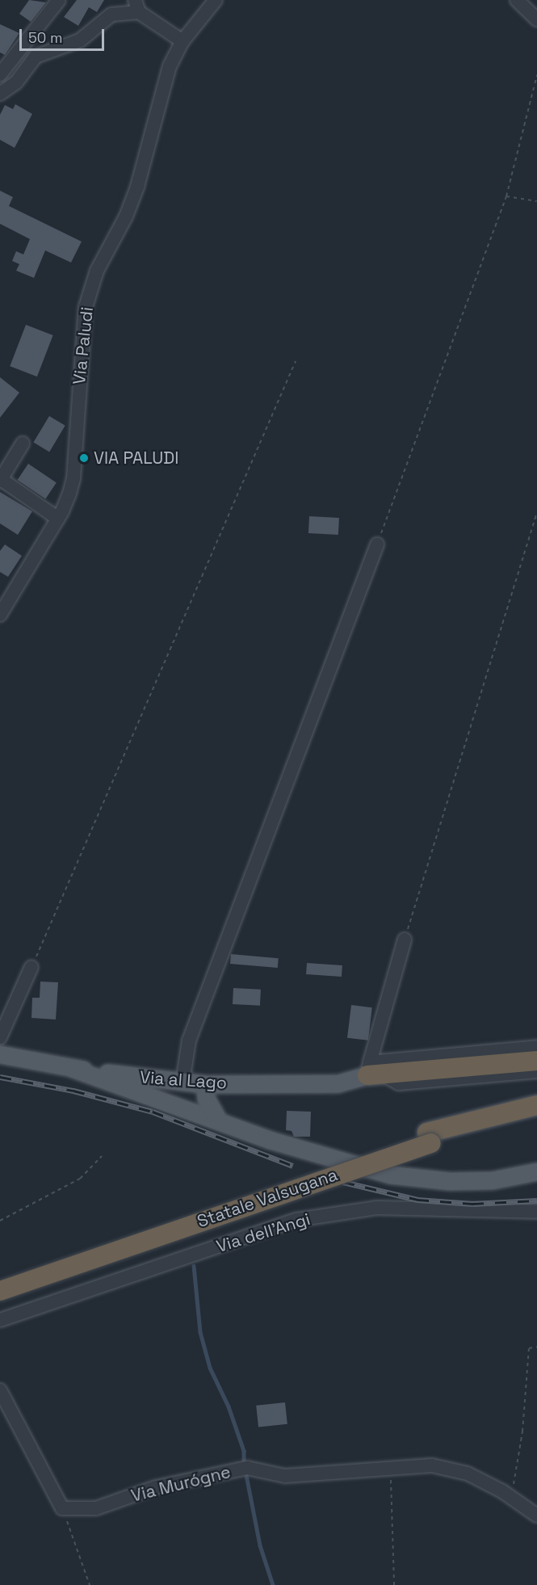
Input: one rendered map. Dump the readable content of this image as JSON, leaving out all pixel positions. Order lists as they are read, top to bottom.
{
  "streets": {
    "highway": ["Statale Valsugana"],
    "main road": ["Via al Lago"],
    "street": ["Via Paludi", "Via dell'Angi", "Via Murógne"]
  },
  "places": ["VIA PALUDI"],
  "scale_bar": "50 m"
}
